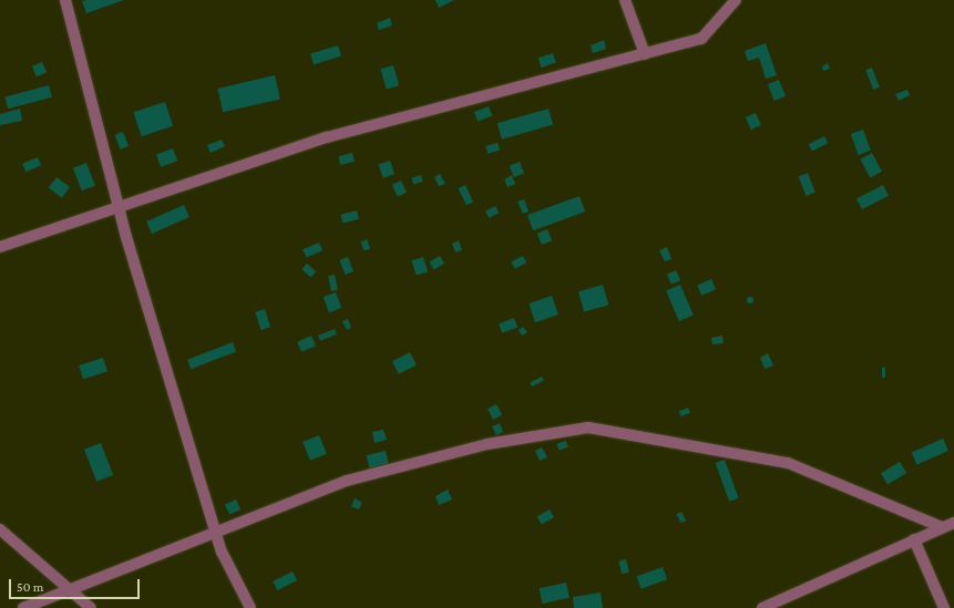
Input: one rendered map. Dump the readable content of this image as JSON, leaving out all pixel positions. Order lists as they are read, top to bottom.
{
  "scale_bar": "50 m"
}
